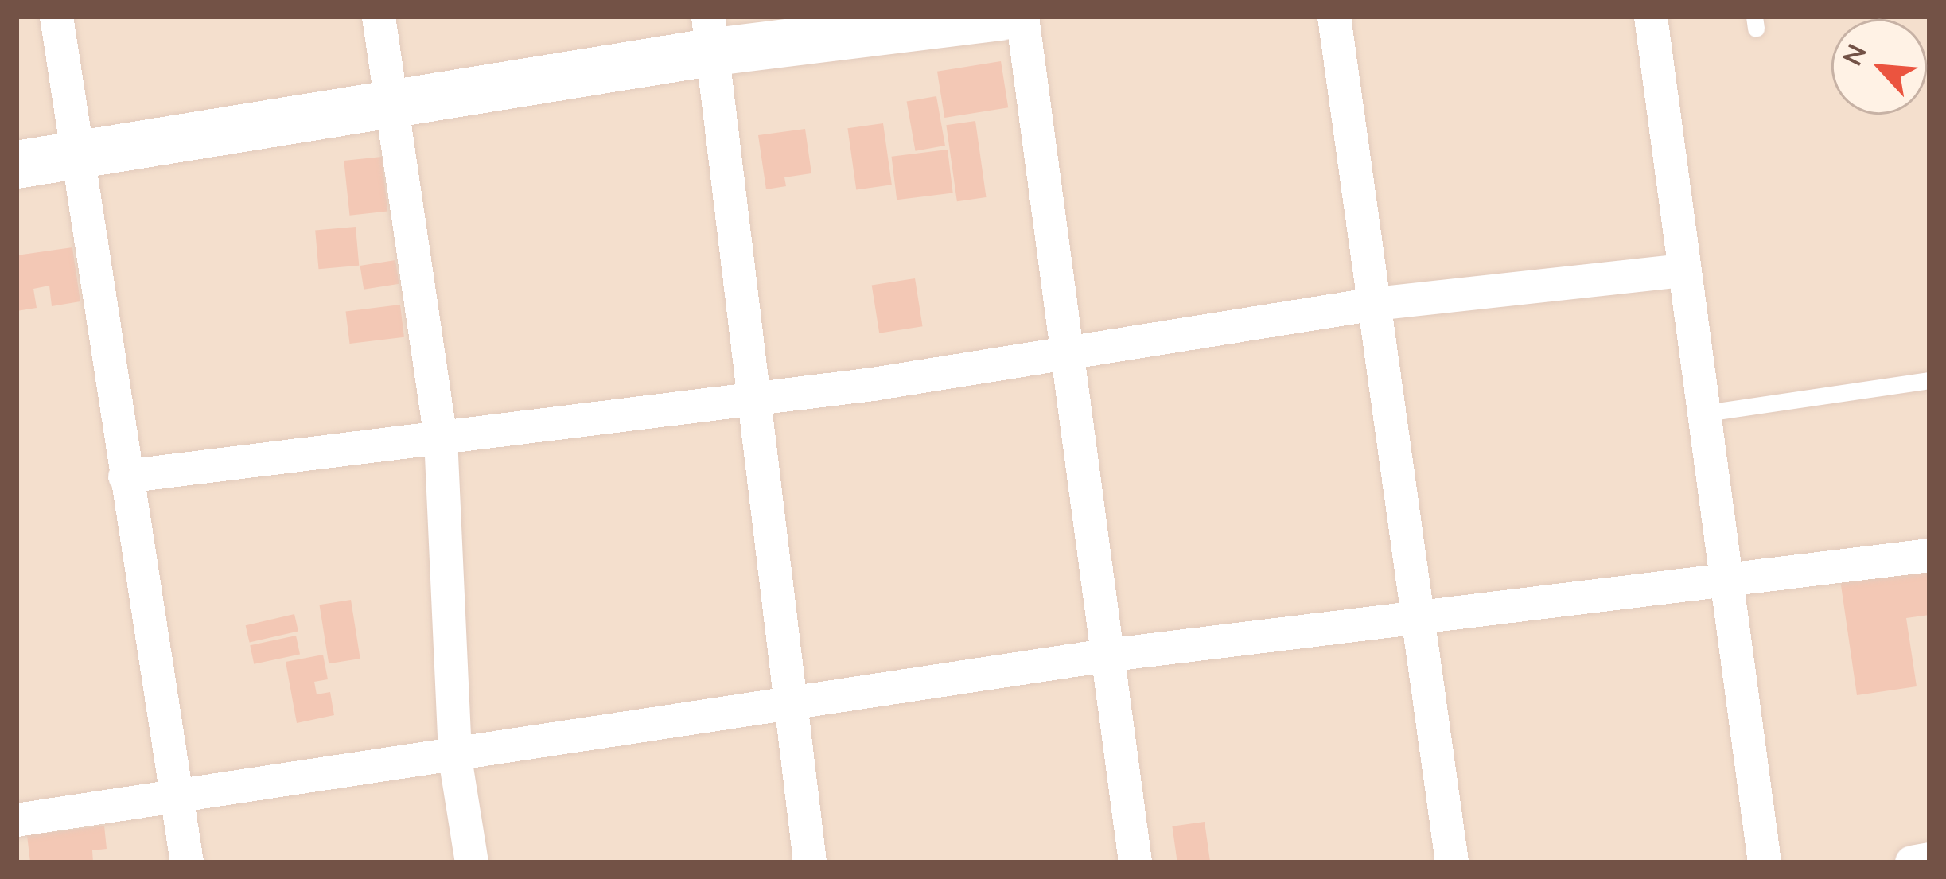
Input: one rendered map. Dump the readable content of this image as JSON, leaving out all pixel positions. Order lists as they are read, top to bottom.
{
  "north": "top left"
}
